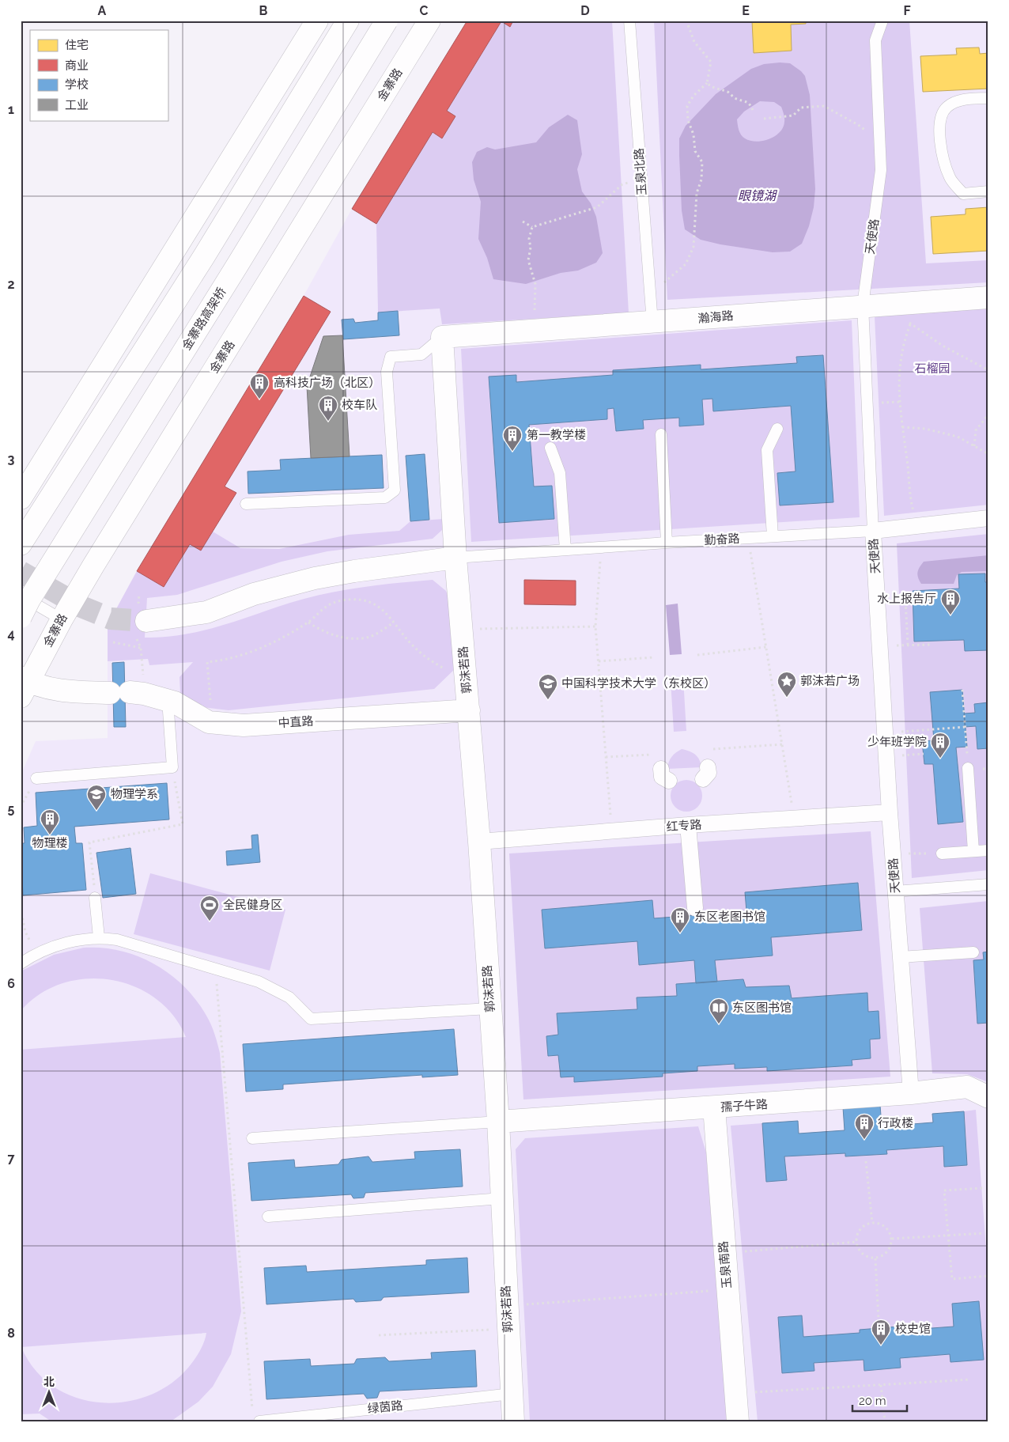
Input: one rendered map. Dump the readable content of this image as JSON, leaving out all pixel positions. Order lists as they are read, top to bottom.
{
  "streets": {
    "main road": [
      "金寨路",
      "瀚海路",
      "金寨路高架桥",
      "郭沫若路",
      "中直路",
      "孺子牛路",
      "玉泉南路"
    ],
    "street": ["天使路", "勤奋路", "红专路"],
    "lane": ["玉泉北路", "绿茵路"]
  },
  "crossings": [
    ["金寨路", "中直路"],
    ["玉泉北路", "瀚海路"],
    ["天使路", "瀚海路"],
    ["天使路", "勤奋路"],
    ["天使路", "红专路"],
    ["天使路", "孺子牛路"],
    ["瀚海路", "郭沫若路"],
    ["勤奋路", "郭沫若路"],
    ["郭沫若路", "中直路"],
    ["郭沫若路", "红专路"],
    ["郭沫若路", "孺子牛路"],
    ["郭沫若路", "绿茵路"],
    ["孺子牛路", "玉泉南路"]
  ],
  "water": ["眼镜湖"],
  "parks": ["石榴园"],
  "places": {
    "building": [
      "高科技广场（北区）",
      "校车队",
      "第一教学楼",
      "水上报告厅",
      "少年班学院",
      "物理楼",
      "东区老图书馆",
      "行政楼",
      "校史馆"
    ],
    "place": ["郭沫若广场"],
    "school or university": ["中国科学技术大学（东校区）", "物理学系"],
    "sports": ["全民健身区"],
    "library": ["东区图书馆"]
  },
  "legend": [
    "住宅",
    "商业",
    "学校",
    "工业"
  ],
  "scale_bar": "20 m",
  "north": "top",
  "grid": {
    "columns": [
      "A",
      "B",
      "C",
      "D",
      "E",
      "F"
    ],
    "rows": [
      "1",
      "2",
      "3",
      "4",
      "5",
      "6",
      "7",
      "8"
    ]
  }
}
